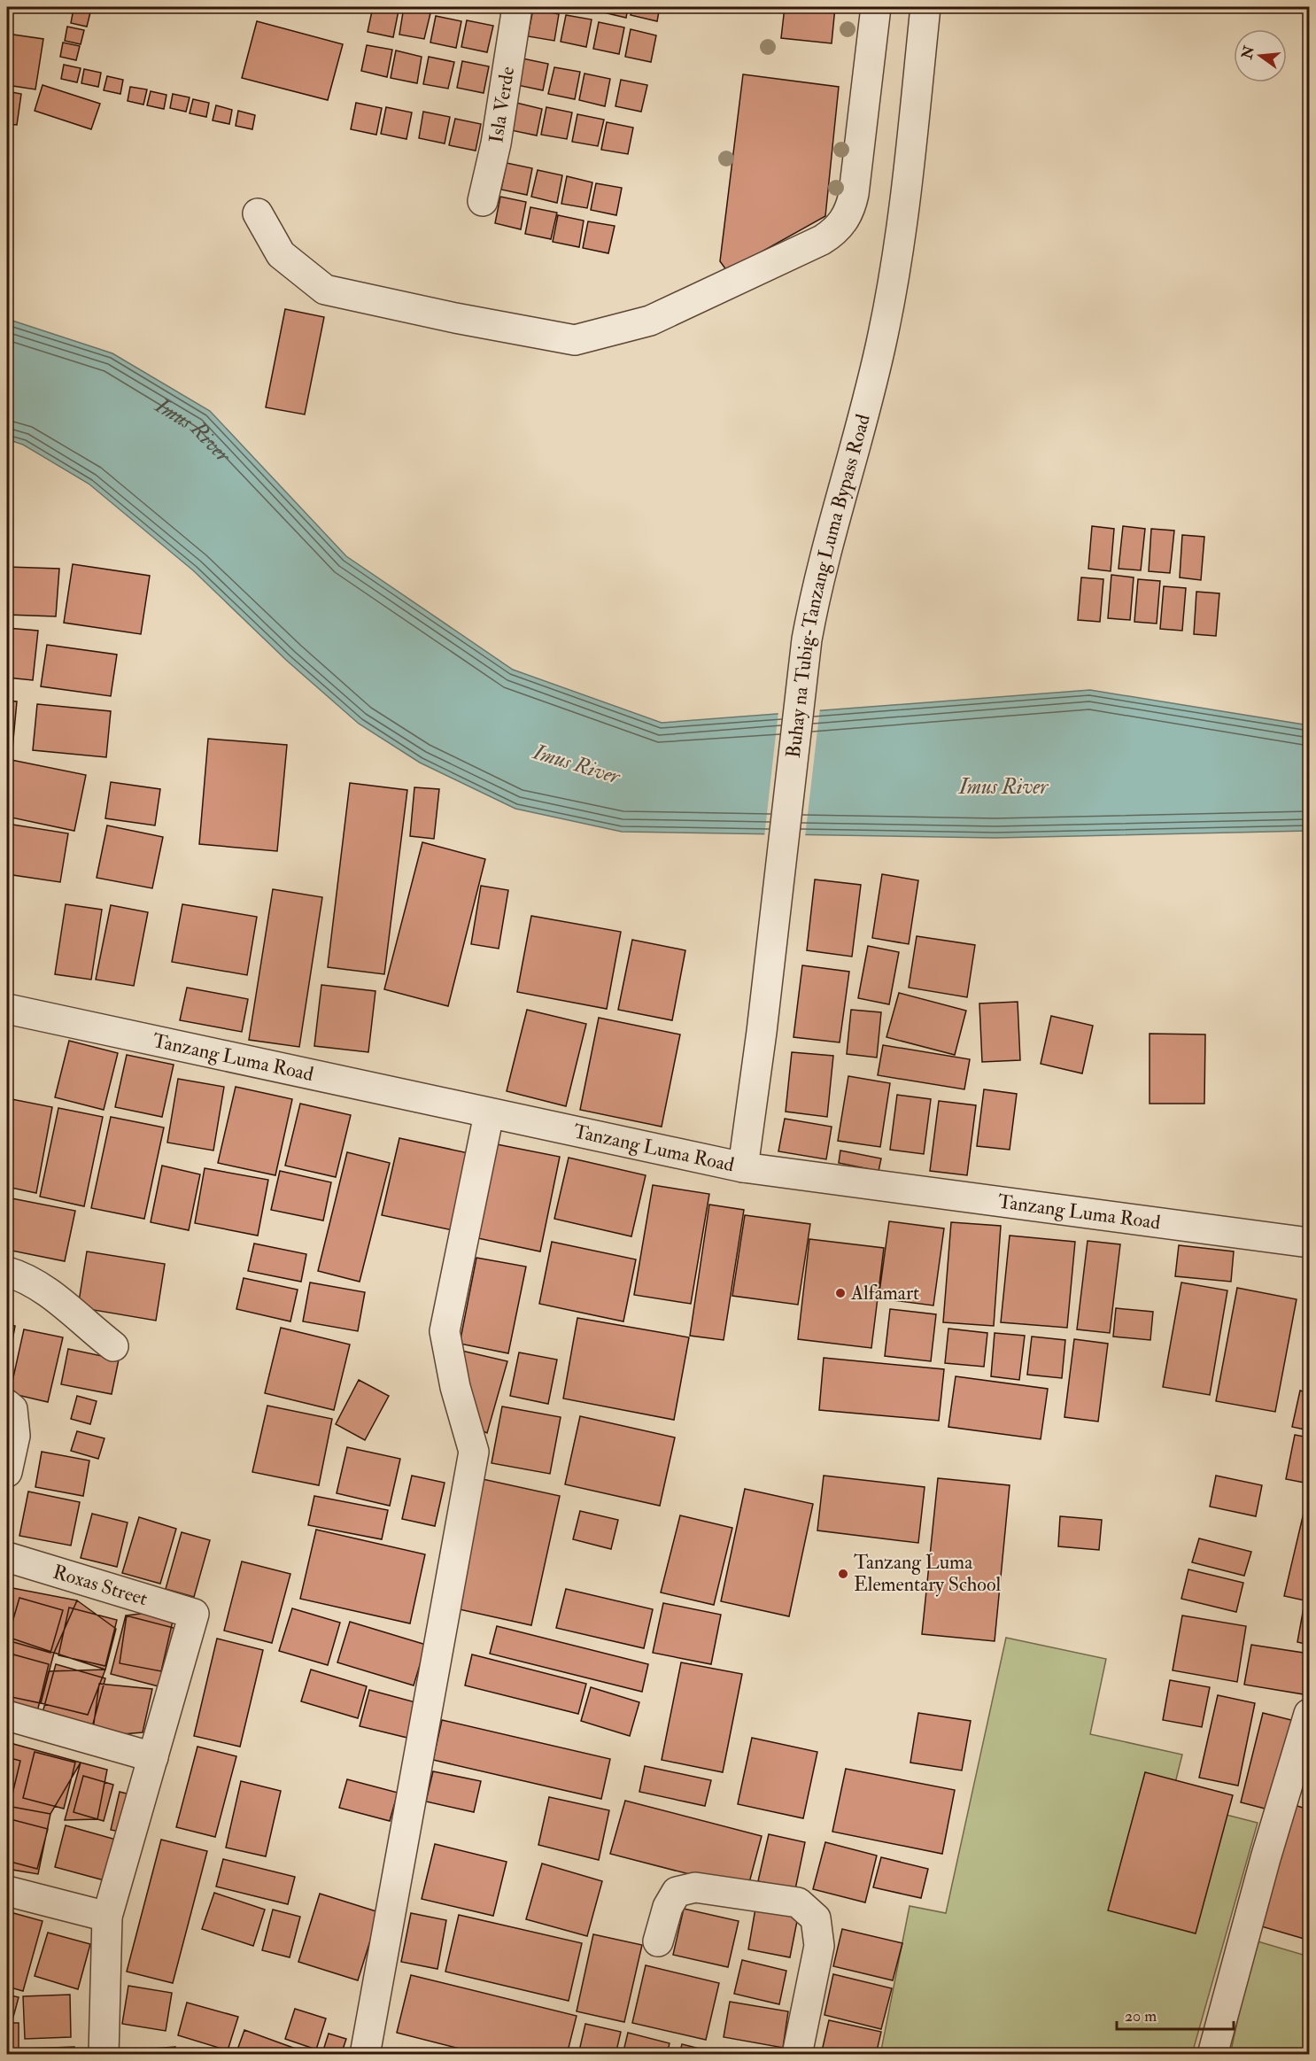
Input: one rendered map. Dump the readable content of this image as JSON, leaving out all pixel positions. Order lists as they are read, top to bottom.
{
  "streets": {
    "street": [
      "Isla Verde",
      "Buhay na Tubig-Tanzang Luma Bypass Road",
      "Tanzang Luma Road",
      "Roxas Street"
    ]
  },
  "crossings": [
    ["Buhay na Tubig-Tanzang Luma Bypass Road", "Tanzang Luma Road"]
  ],
  "water": ["Imus River"],
  "places": ["Alfamart", "Tanzang Luma Elementary School"],
  "scale_bar": "20 m",
  "north": "left"
}
